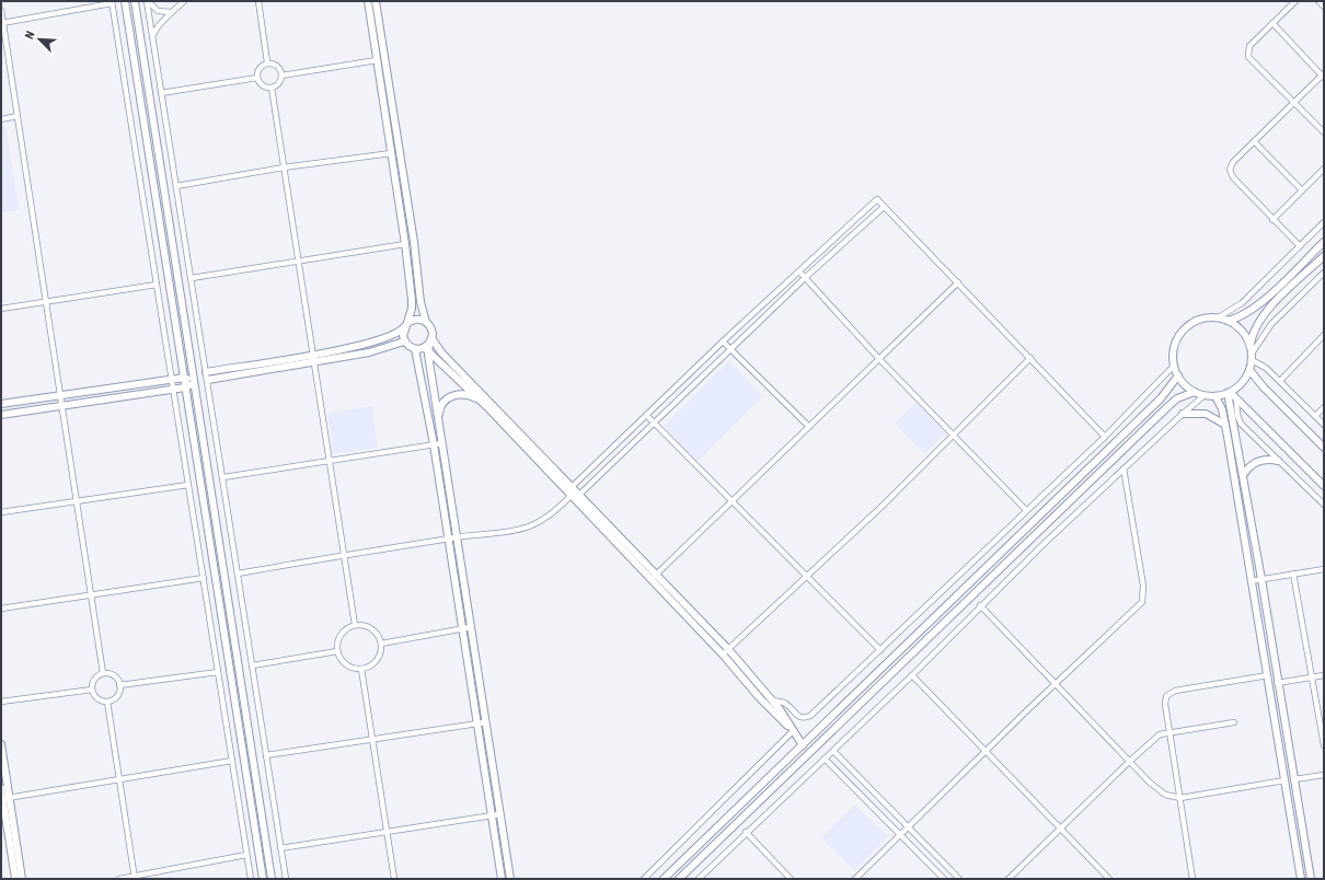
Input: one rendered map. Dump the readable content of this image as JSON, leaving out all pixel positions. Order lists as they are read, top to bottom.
{
  "north": "top left"
}
